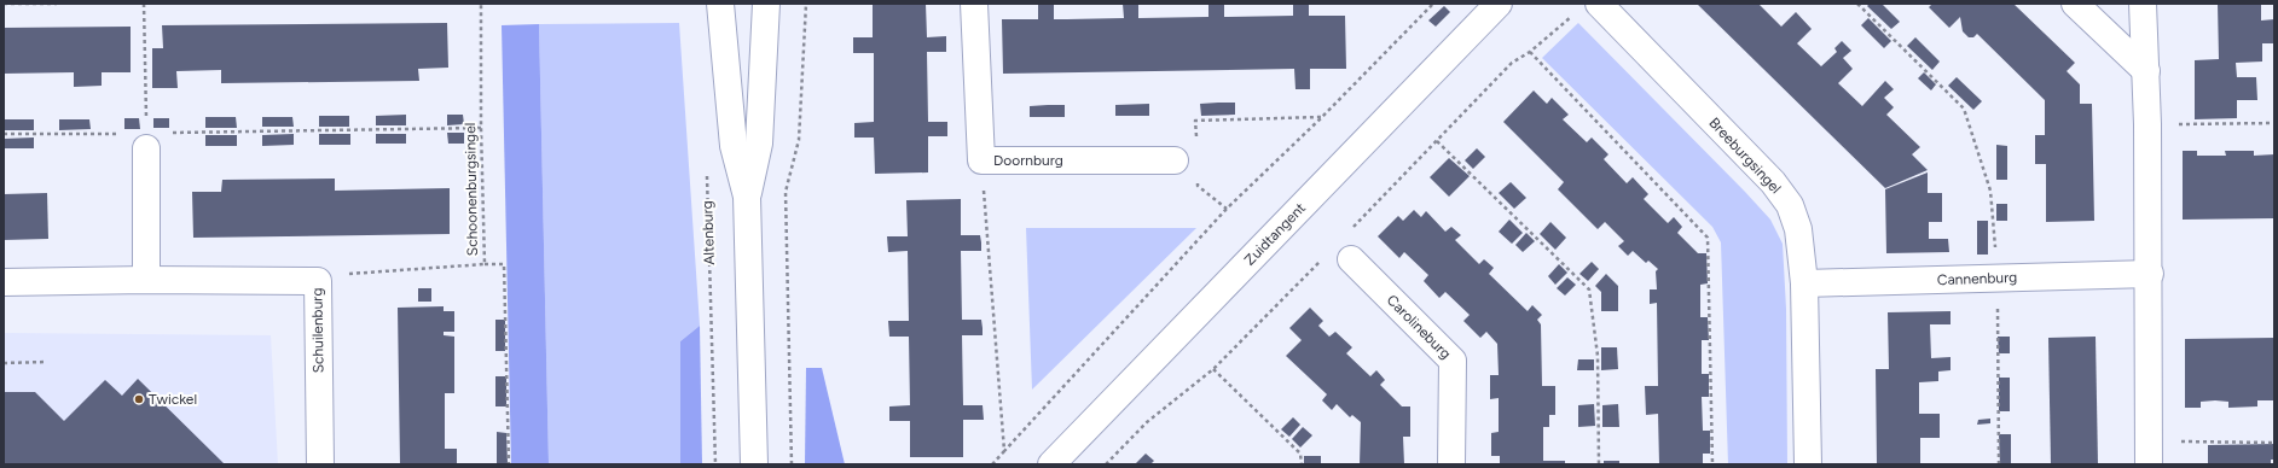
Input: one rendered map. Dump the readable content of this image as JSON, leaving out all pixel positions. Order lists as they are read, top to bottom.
{
  "streets": {
    "street": [
      "Breeburgsingel",
      "Doornburg",
      "Zuidtangent",
      "Cannenburg",
      "Carolineburg",
      "Schuilenburg"
    ],
    "path": ["Schoonenburgsingel", "Altenburg"]
  },
  "crossings": [
    ["Breeburgsingel", "Cannenburg"],
    ["Schoonenburgsingel", "Schuilenburg"]
  ],
  "places": ["Twickel"]
}
